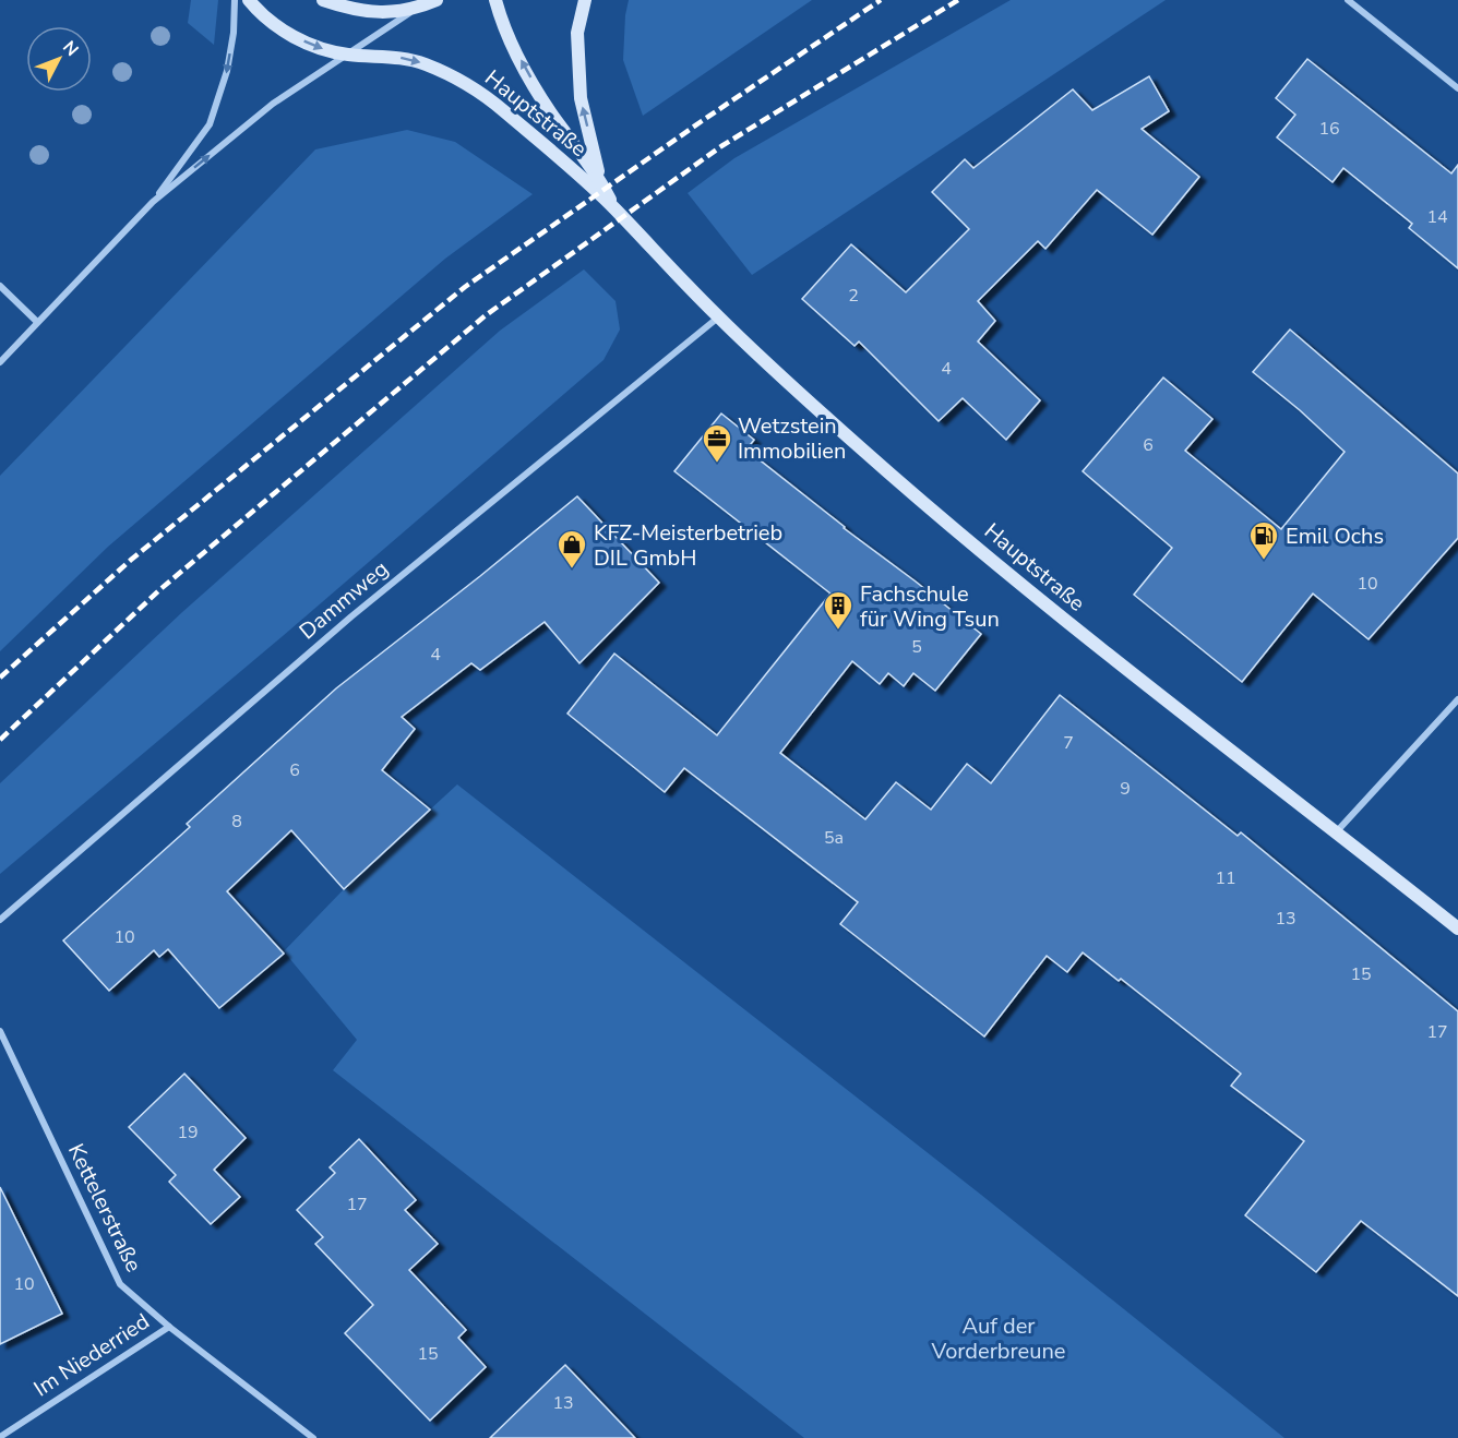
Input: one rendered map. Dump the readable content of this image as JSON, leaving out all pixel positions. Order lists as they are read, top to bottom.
{
  "streets": {
    "main road": ["Hauptstraße"],
    "street": ["Dammweg", "Kettelerstraße", "Im Niederried"]
  },
  "crossings": [
    ["Hauptstraße", "Dammweg"],
    ["Kettelerstraße", "Im Niederried"]
  ],
  "parks": ["Auf der Vorderbreune"],
  "places": {
    "office": ["Wetzstein Immobilien"],
    "fuel station": ["Emil Ochs"],
    "shop": ["KFZ-Meisterbetrieb DIL GmbH"],
    "building": ["Fachschule für Wing Tsun"]
  },
  "house_numbers": [
    "16",
    "14",
    "2",
    "4",
    "6",
    "10",
    "5",
    "4",
    "7",
    "6",
    "9",
    "8",
    "5a",
    "11",
    "13",
    "10",
    "15",
    "17",
    "19",
    "17",
    "10",
    "15",
    "13"
  ],
  "north": "top right"
}
